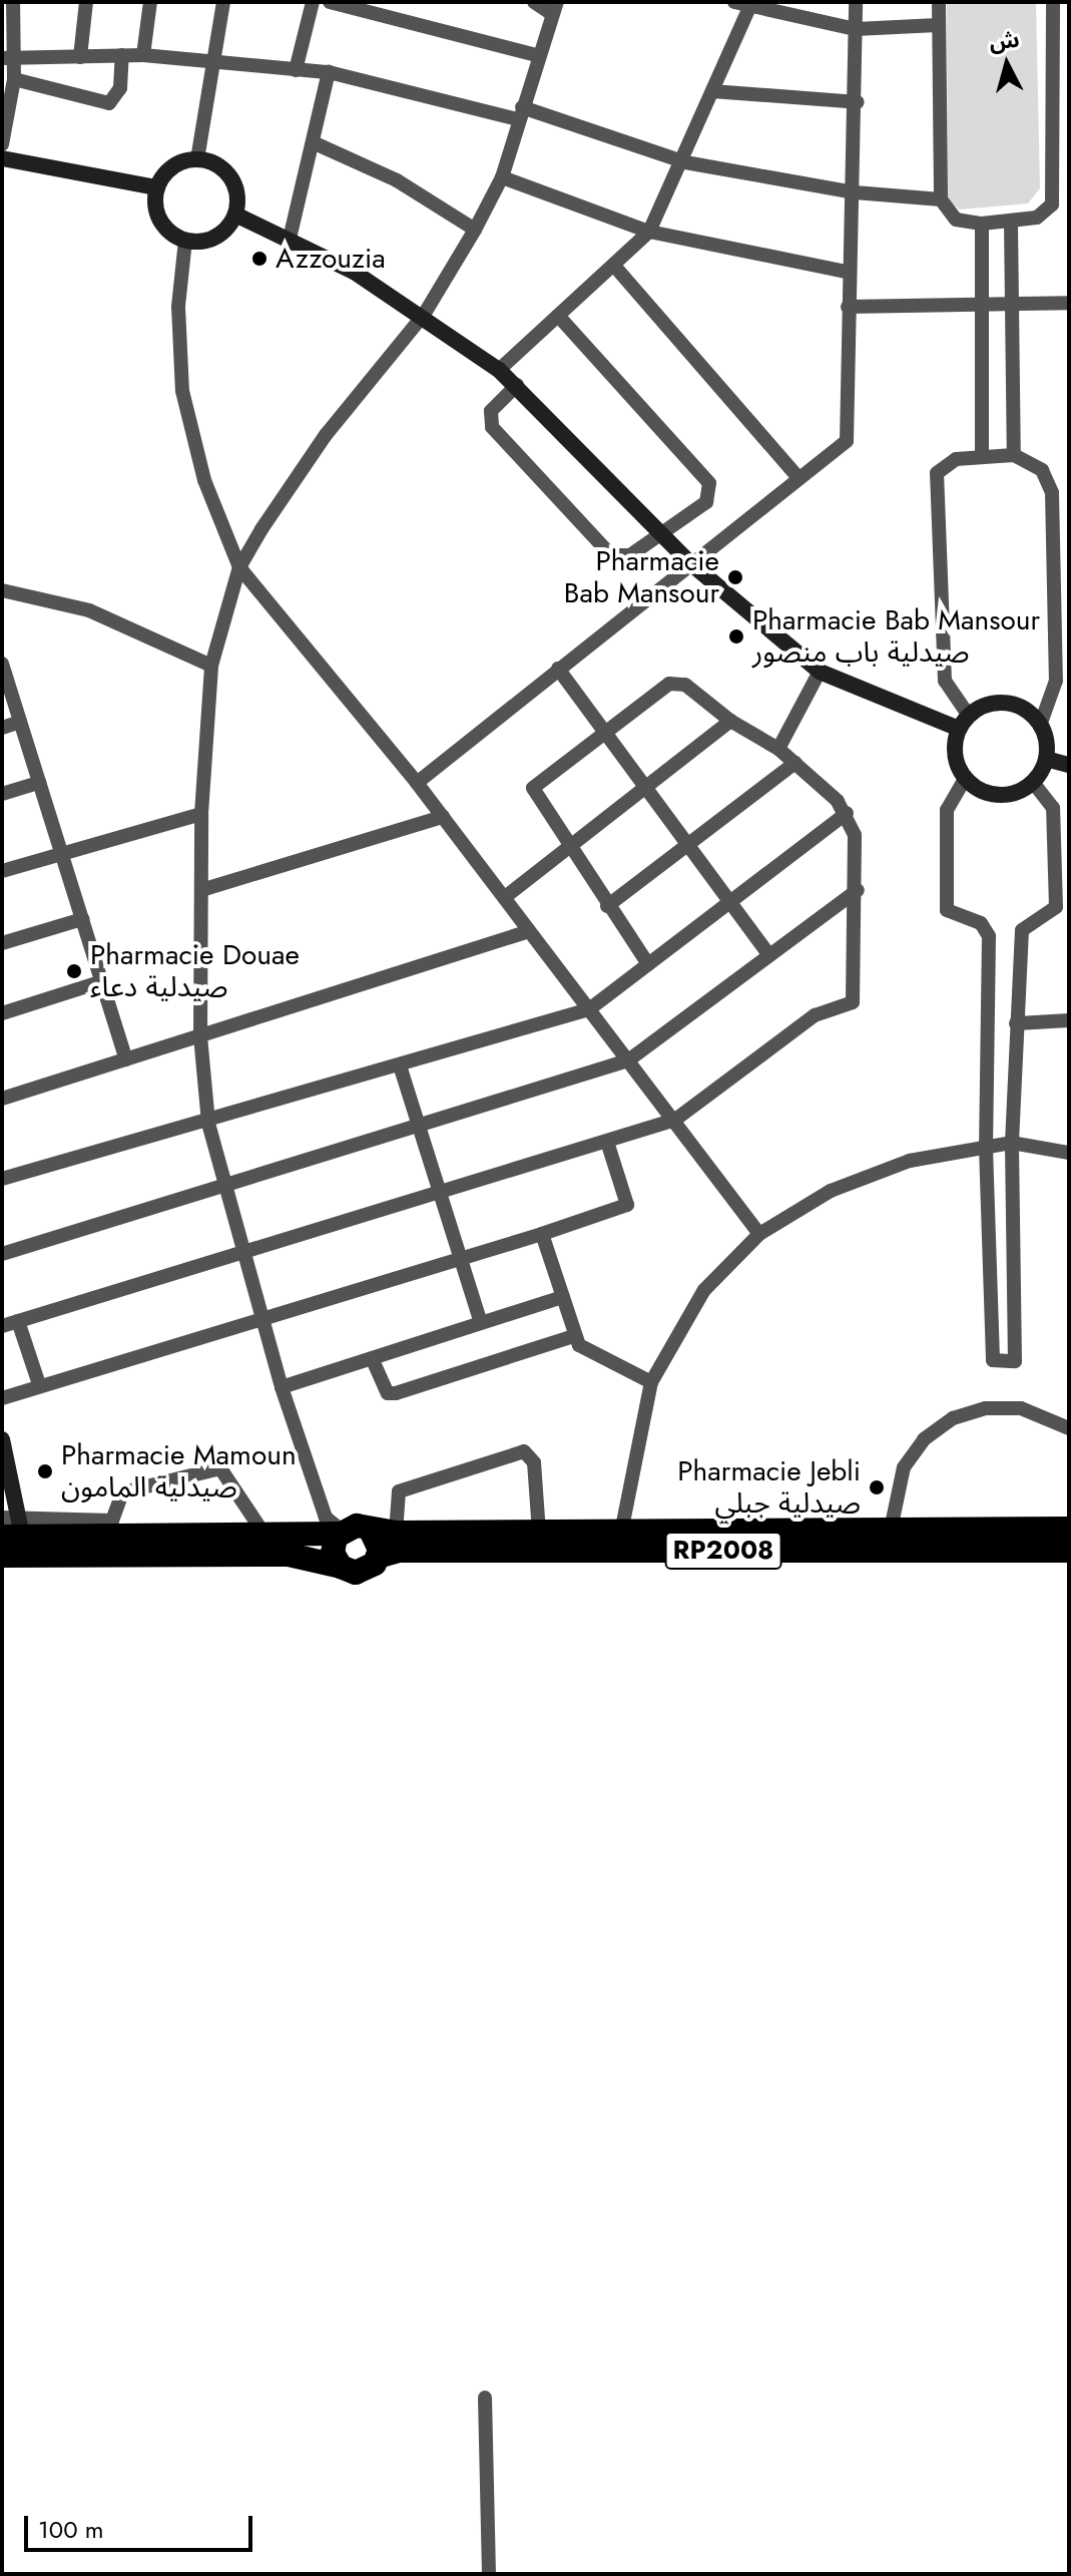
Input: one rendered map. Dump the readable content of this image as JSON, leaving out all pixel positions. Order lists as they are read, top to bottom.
{
  "streets": {
    "highway": ["RP2008"]
  },
  "places": [
    "Azzouzia",
    "Pharmacie Bab Mansour",
    "Pharmacie Bab Mansour صيدلية باب منصور",
    "Pharmacie Douae صيدلية دعاء",
    "Pharmacie Mamoun صيدلية المامون",
    "Pharmacie Jebli صيدلية جبلي"
  ],
  "scale_bar": "100 m",
  "north": "top"
}
